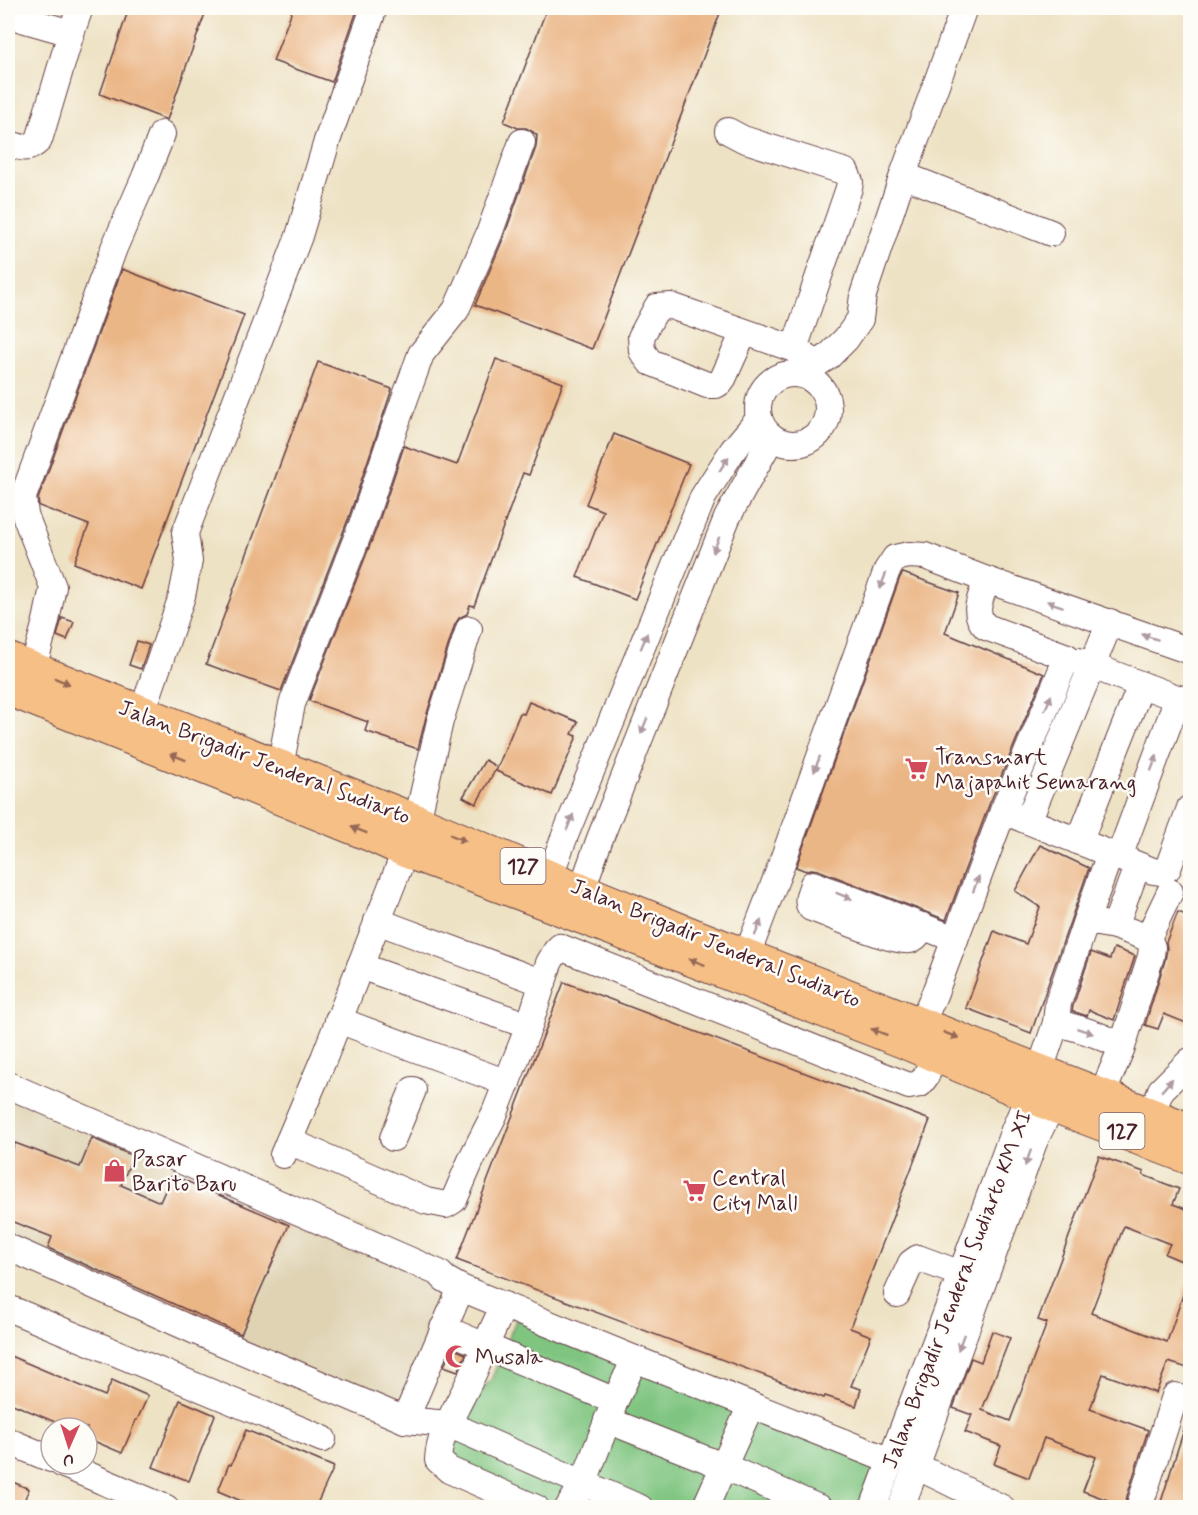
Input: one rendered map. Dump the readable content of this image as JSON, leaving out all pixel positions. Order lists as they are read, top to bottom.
{
  "streets": {
    "main road": ["Jalan Brigadir Jenderal Sudiarto", "127"],
    "street": ["Jalan Brigadir Jenderal Sudiarto KM XI"]
  },
  "crossings": [
    ["Jalan Brigadir Jenderal Sudiarto", "Jalan Brigadir Jenderal Sudiarto KM XI"]
  ],
  "places": {
    "supermarket": ["Transmart Majapahit Semarang", "Central City Mall"],
    "shop": ["Pasar Barito Baru"],
    "mosque": ["Musala"]
  },
  "north": "bottom"
}
